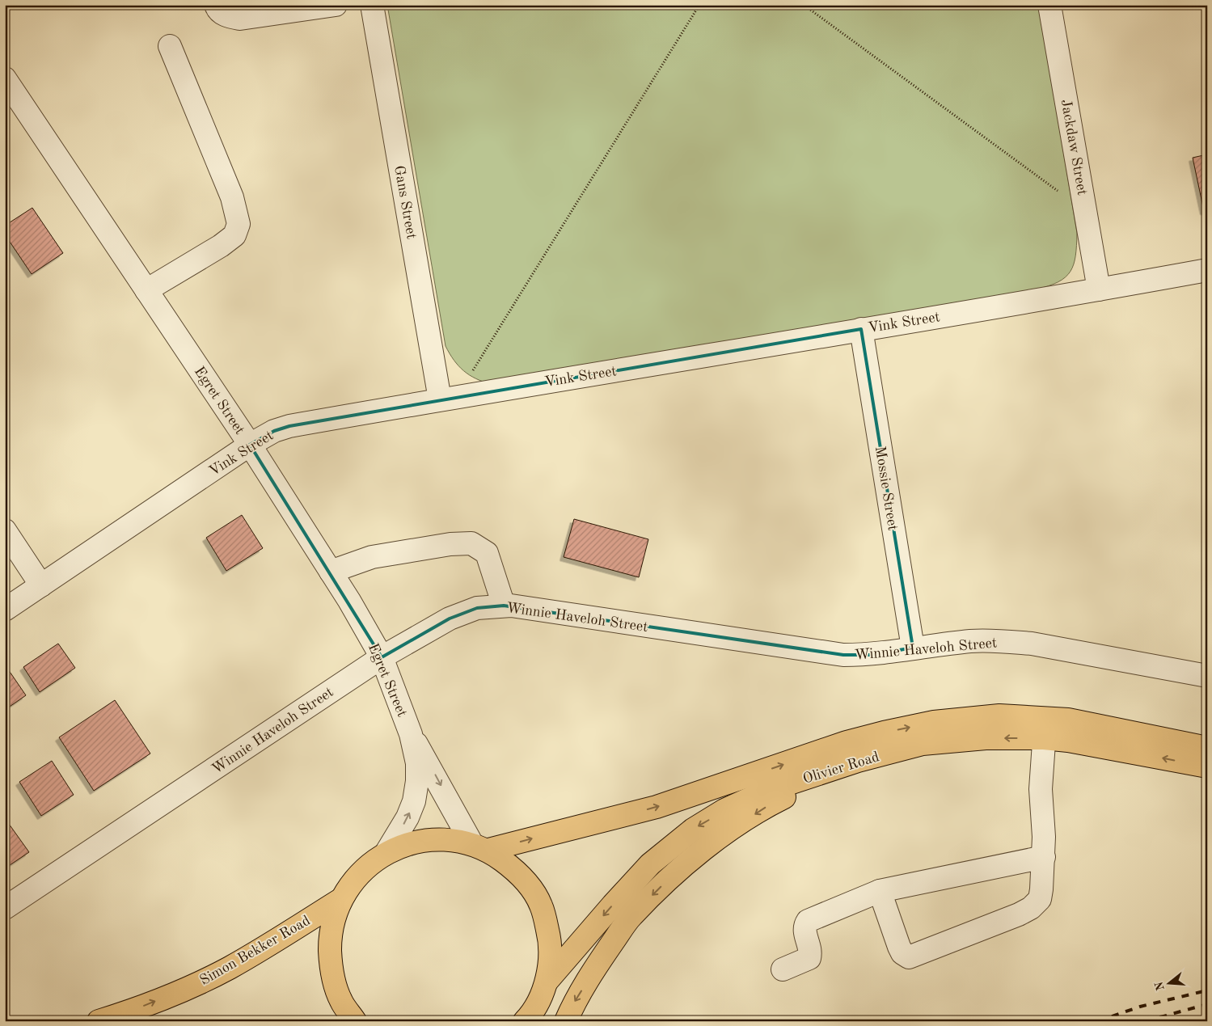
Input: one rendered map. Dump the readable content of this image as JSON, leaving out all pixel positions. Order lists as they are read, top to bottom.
{
  "streets": {
    "main road": ["Olivier Road", "Simon Bekker Road"],
    "street": [
      "Jackdaw Street",
      "Gans Street",
      "Vink Street",
      "Egret Street",
      "Mossie Street",
      "Winnie Haveloh Street"
    ]
  },
  "crossings": [
    ["Jackdaw Street", "Vink Street"],
    ["Gans Street", "Vink Street"],
    ["Vink Street", "Egret Street"],
    ["Vink Street", "Mossie Street"],
    ["Egret Street", "Winnie Haveloh Street"],
    ["Mossie Street", "Winnie Haveloh Street"]
  ],
  "one_way": ["Simon Bekker Road"],
  "north": "left"
}
